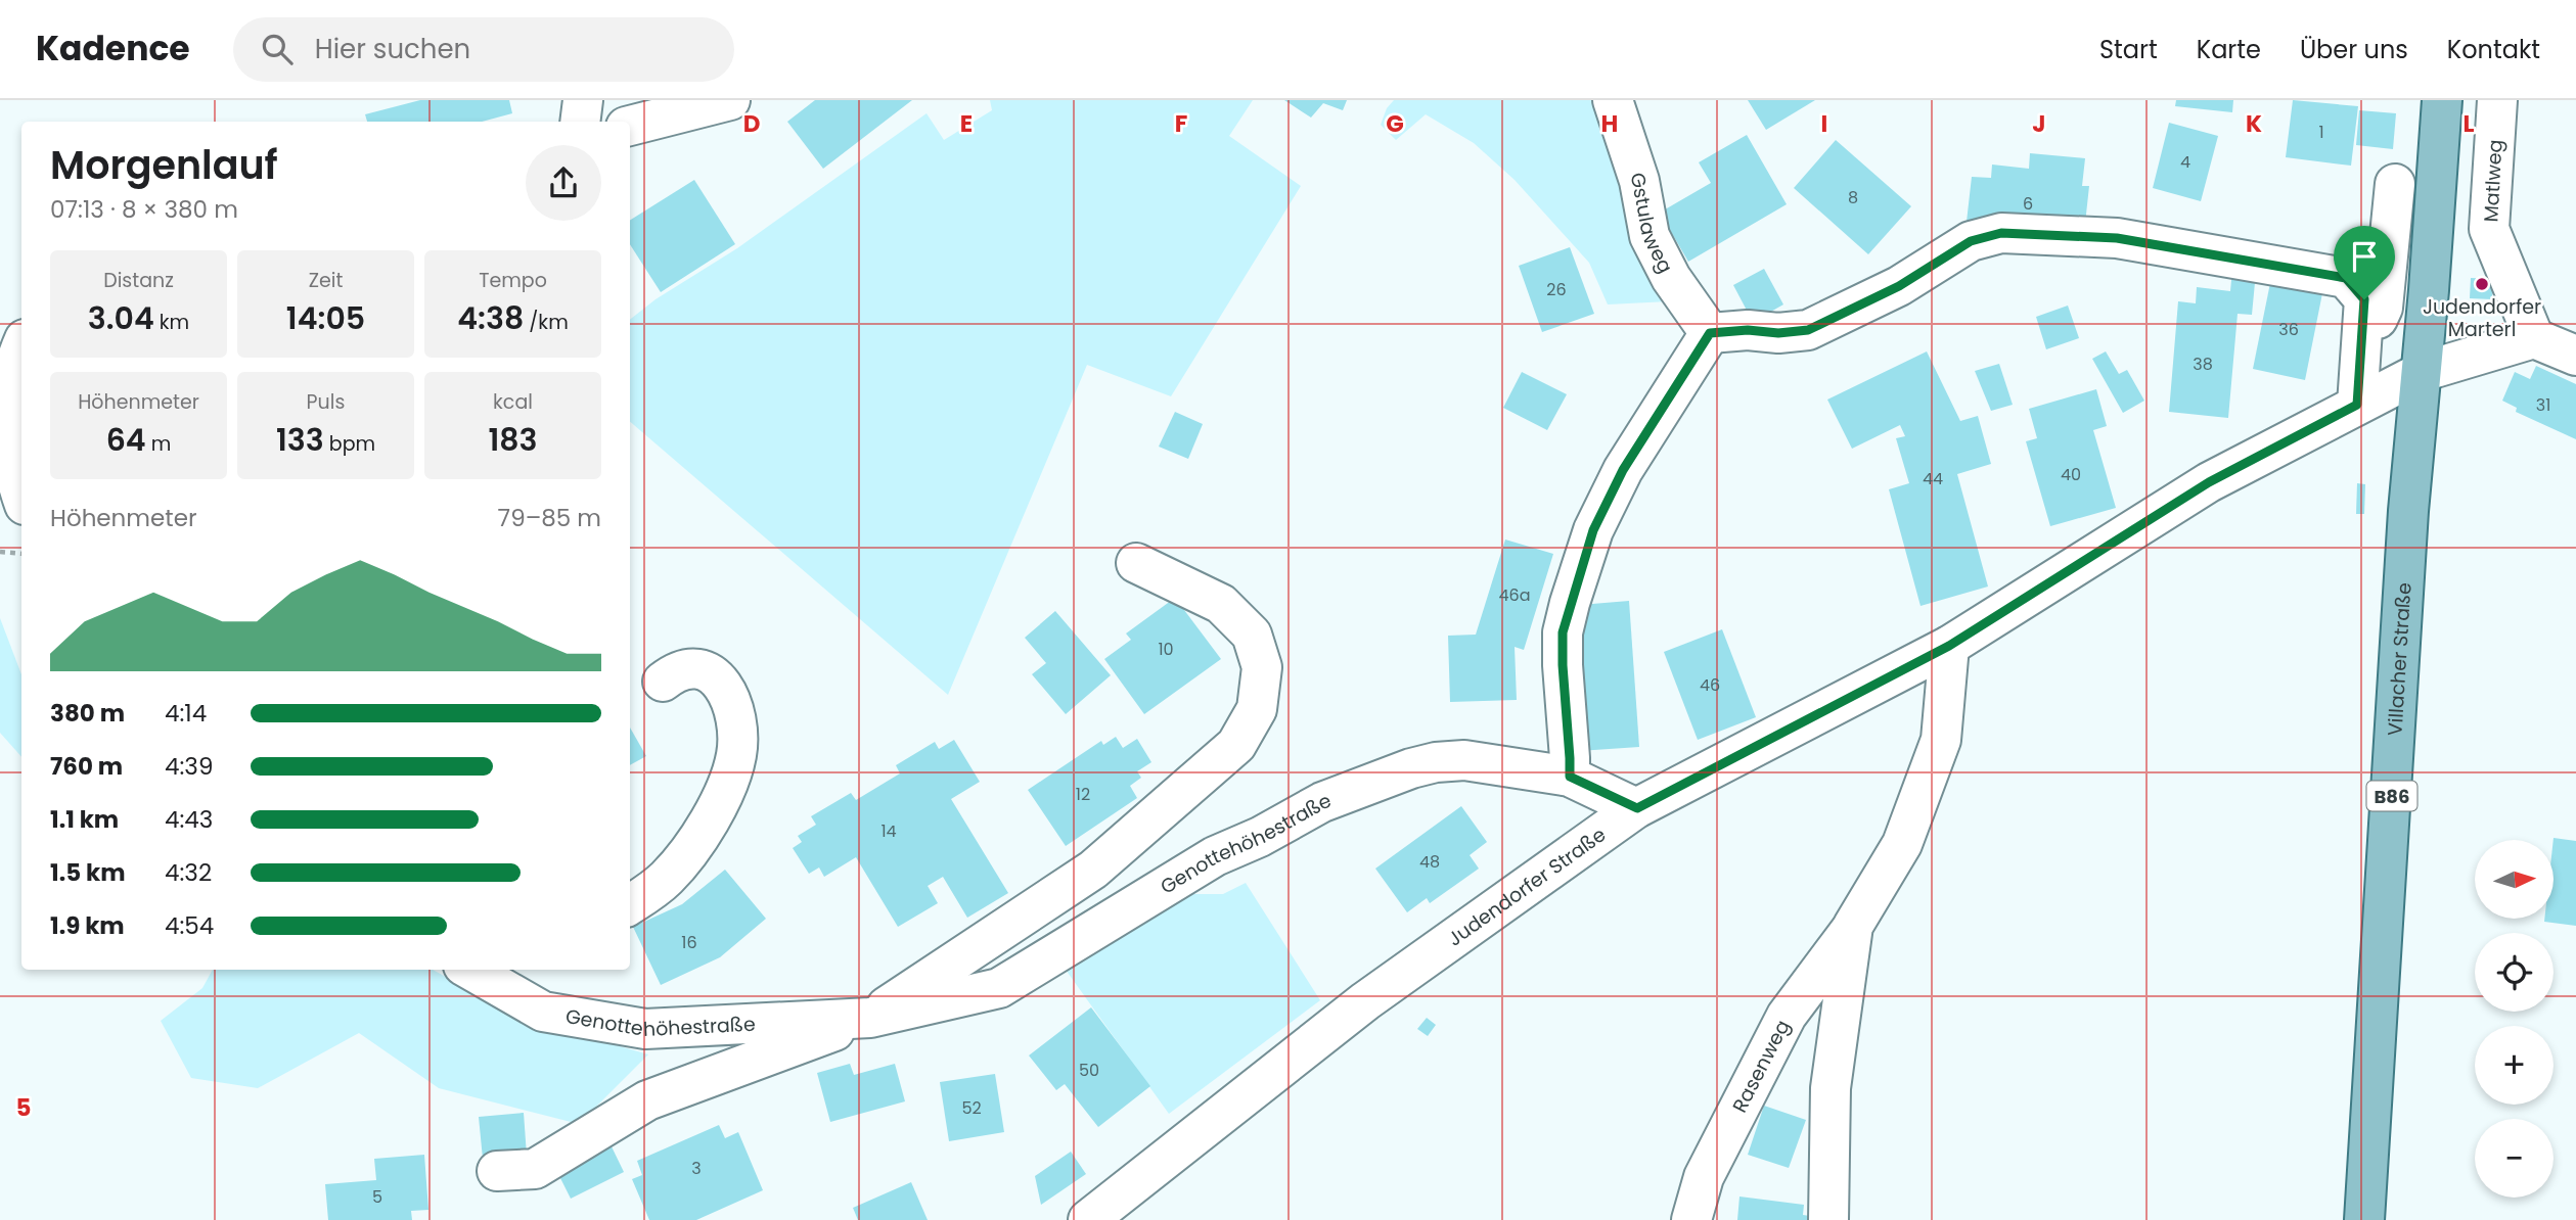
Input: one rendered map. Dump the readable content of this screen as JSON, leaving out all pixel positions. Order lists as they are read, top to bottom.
{
  "streets": {
    "main road": ["Villacher Straße", "B86"],
    "street": [
      "Matlweg",
      "Gstulaweg",
      "Genottehöhestraße",
      "Judendorfer Straße",
      "Rasenweg"
    ]
  },
  "crossings": [
    ["Matlweg", "Judendorfer Straße"],
    ["Villacher Straße", "Judendorfer Straße"],
    ["Genottehöhestraße", "Judendorfer Straße"],
    ["Judendorfer Straße", "Rasenweg"]
  ],
  "places": ["Judendorfer Marterl"],
  "house_numbers": [
    "1",
    "4",
    "8",
    "6",
    "26",
    "36",
    "38",
    "31",
    "40",
    "44",
    "46a",
    "10",
    "46",
    "12",
    "14",
    "48",
    "16",
    "50",
    "52",
    "3",
    "5"
  ],
  "north": "right",
  "page": {
    "header": "Kadence",
    "search": "Hier suchen",
    "nav": [
      "Start",
      "Karte",
      "Über uns",
      "Kontakt"
    ],
    "heading": ["Morgenlauf", "07:13 · 8 × 380 m"],
    "stats": [
      ["Distanz", "3.04 km"],
      ["Zeit", "14:05"],
      ["Tempo", "4:38 /km"],
      ["Höhenmeter", "64 m"],
      ["Puls", "133 bpm"],
      ["kcal", "183"]
    ],
    "chart": ["Höhenmeter", "79–85 m"],
    "list": [
      {
        "name": "380 m",
        "note": "4:14"
      },
      {
        "name": "760 m",
        "note": "4:39"
      },
      {
        "name": "1.1 km",
        "note": "4:43"
      },
      {
        "name": "1.5 km",
        "note": "4:32"
      },
      {
        "name": "1.9 km",
        "note": "4:54"
      }
    ],
    "map_buttons": ["+", "−"]
  },
  "grid": {
    "columns": [
      "D",
      "E",
      "F",
      "G",
      "H",
      "I",
      "J",
      "K",
      "L"
    ],
    "rows": ["5"]
  }
}
